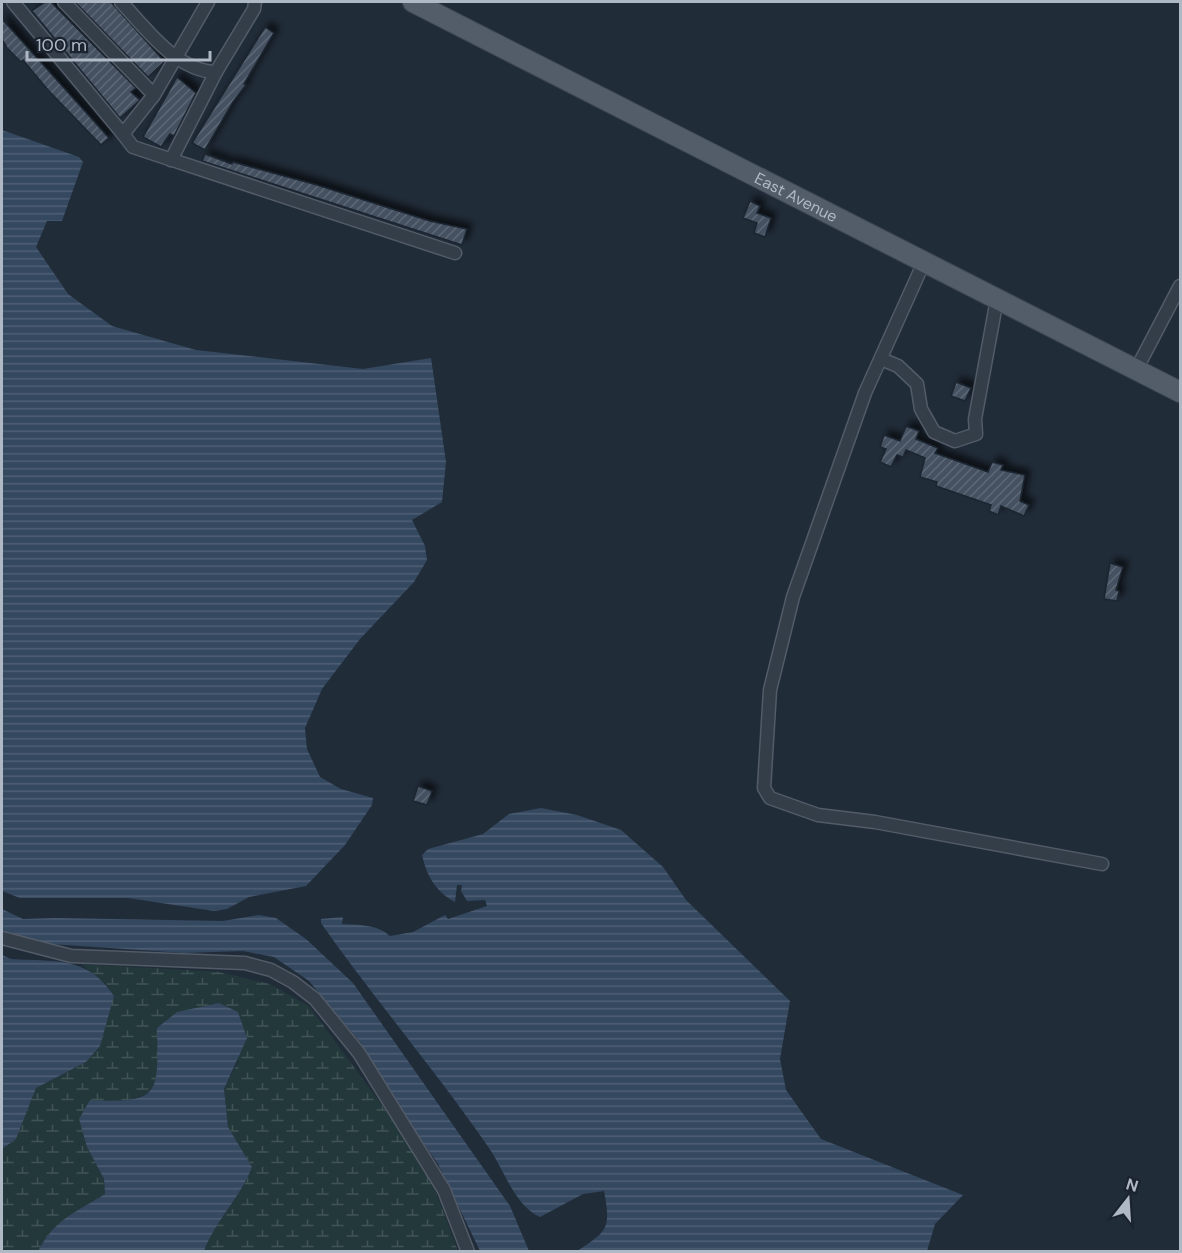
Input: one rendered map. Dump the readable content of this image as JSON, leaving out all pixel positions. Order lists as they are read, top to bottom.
{
  "streets": {
    "main road": ["East Avenue"]
  },
  "scale_bar": "100 m",
  "north": "top"
}
